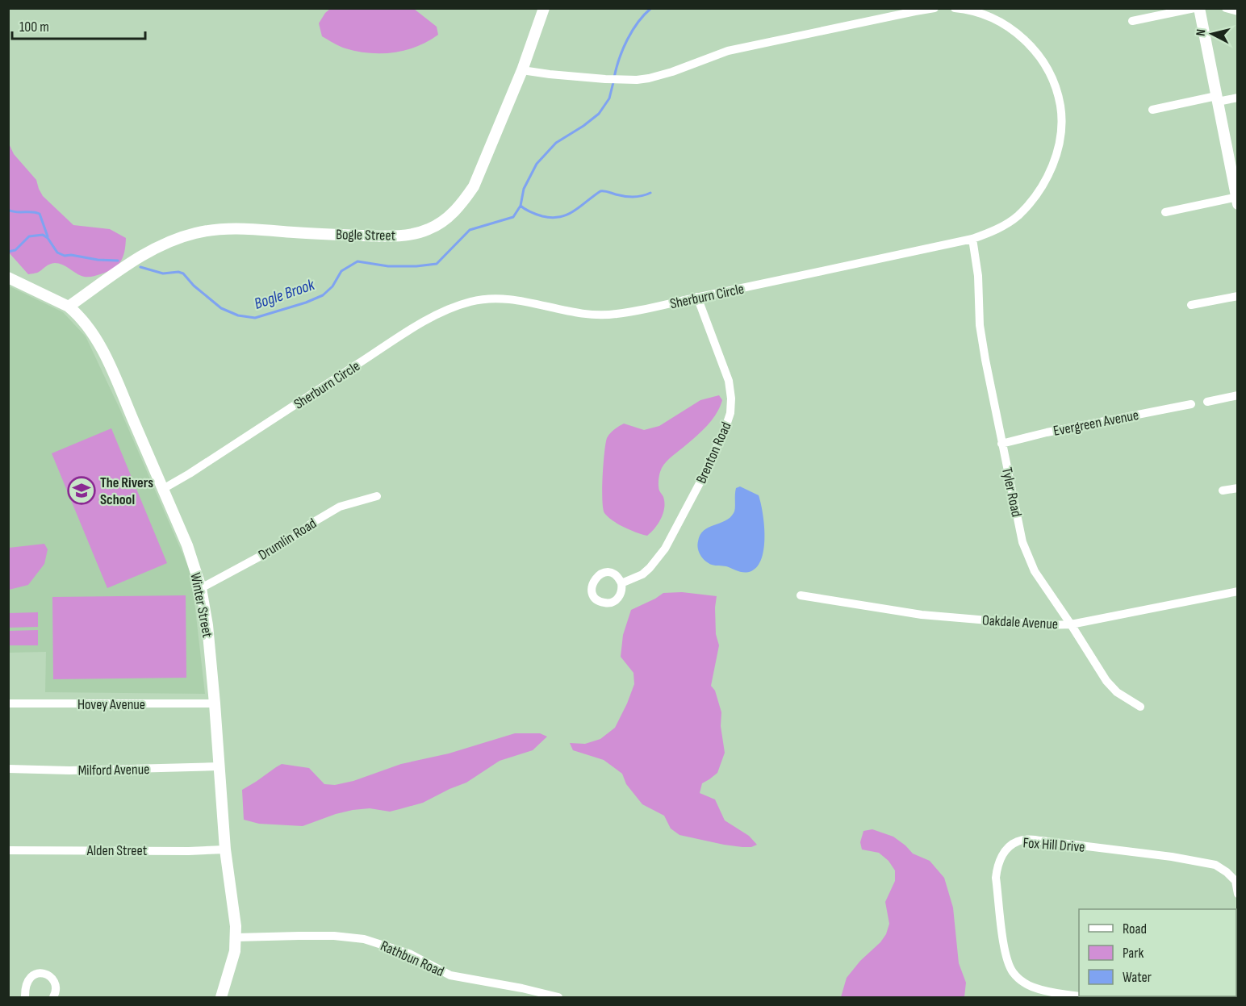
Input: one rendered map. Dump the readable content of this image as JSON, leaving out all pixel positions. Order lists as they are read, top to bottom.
{
  "streets": {
    "street": [
      "Bogle Street",
      "Sherburn Circle",
      "Evergreen Avenue",
      "Brenton Road",
      "Tyler Road",
      "Drumlin Road",
      "Winter Street",
      "Oakdale Avenue",
      "Hovey Avenue",
      "Milford Avenue",
      "Fox Hill Drive",
      "Alden Street",
      "Rathbun Road"
    ]
  },
  "crossings": [
    ["Bogle Street", "Winter Street"],
    ["Sherburn Circle", "Brenton Road"],
    ["Sherburn Circle", "Tyler Road"],
    ["Sherburn Circle", "Winter Street"],
    ["Evergreen Avenue", "Tyler Road"],
    ["Tyler Road", "Oakdale Avenue"],
    ["Drumlin Road", "Winter Street"],
    ["Winter Street", "Hovey Avenue"],
    ["Winter Street", "Milford Avenue"],
    ["Winter Street", "Alden Street"],
    ["Winter Street", "Rathbun Road"]
  ],
  "water": ["Bogle Brook"],
  "places": {
    "school or university": ["The Rivers School"]
  },
  "legend": ["Road", "Park", "Water"],
  "scale_bar": "100 m",
  "north": "left"
}
